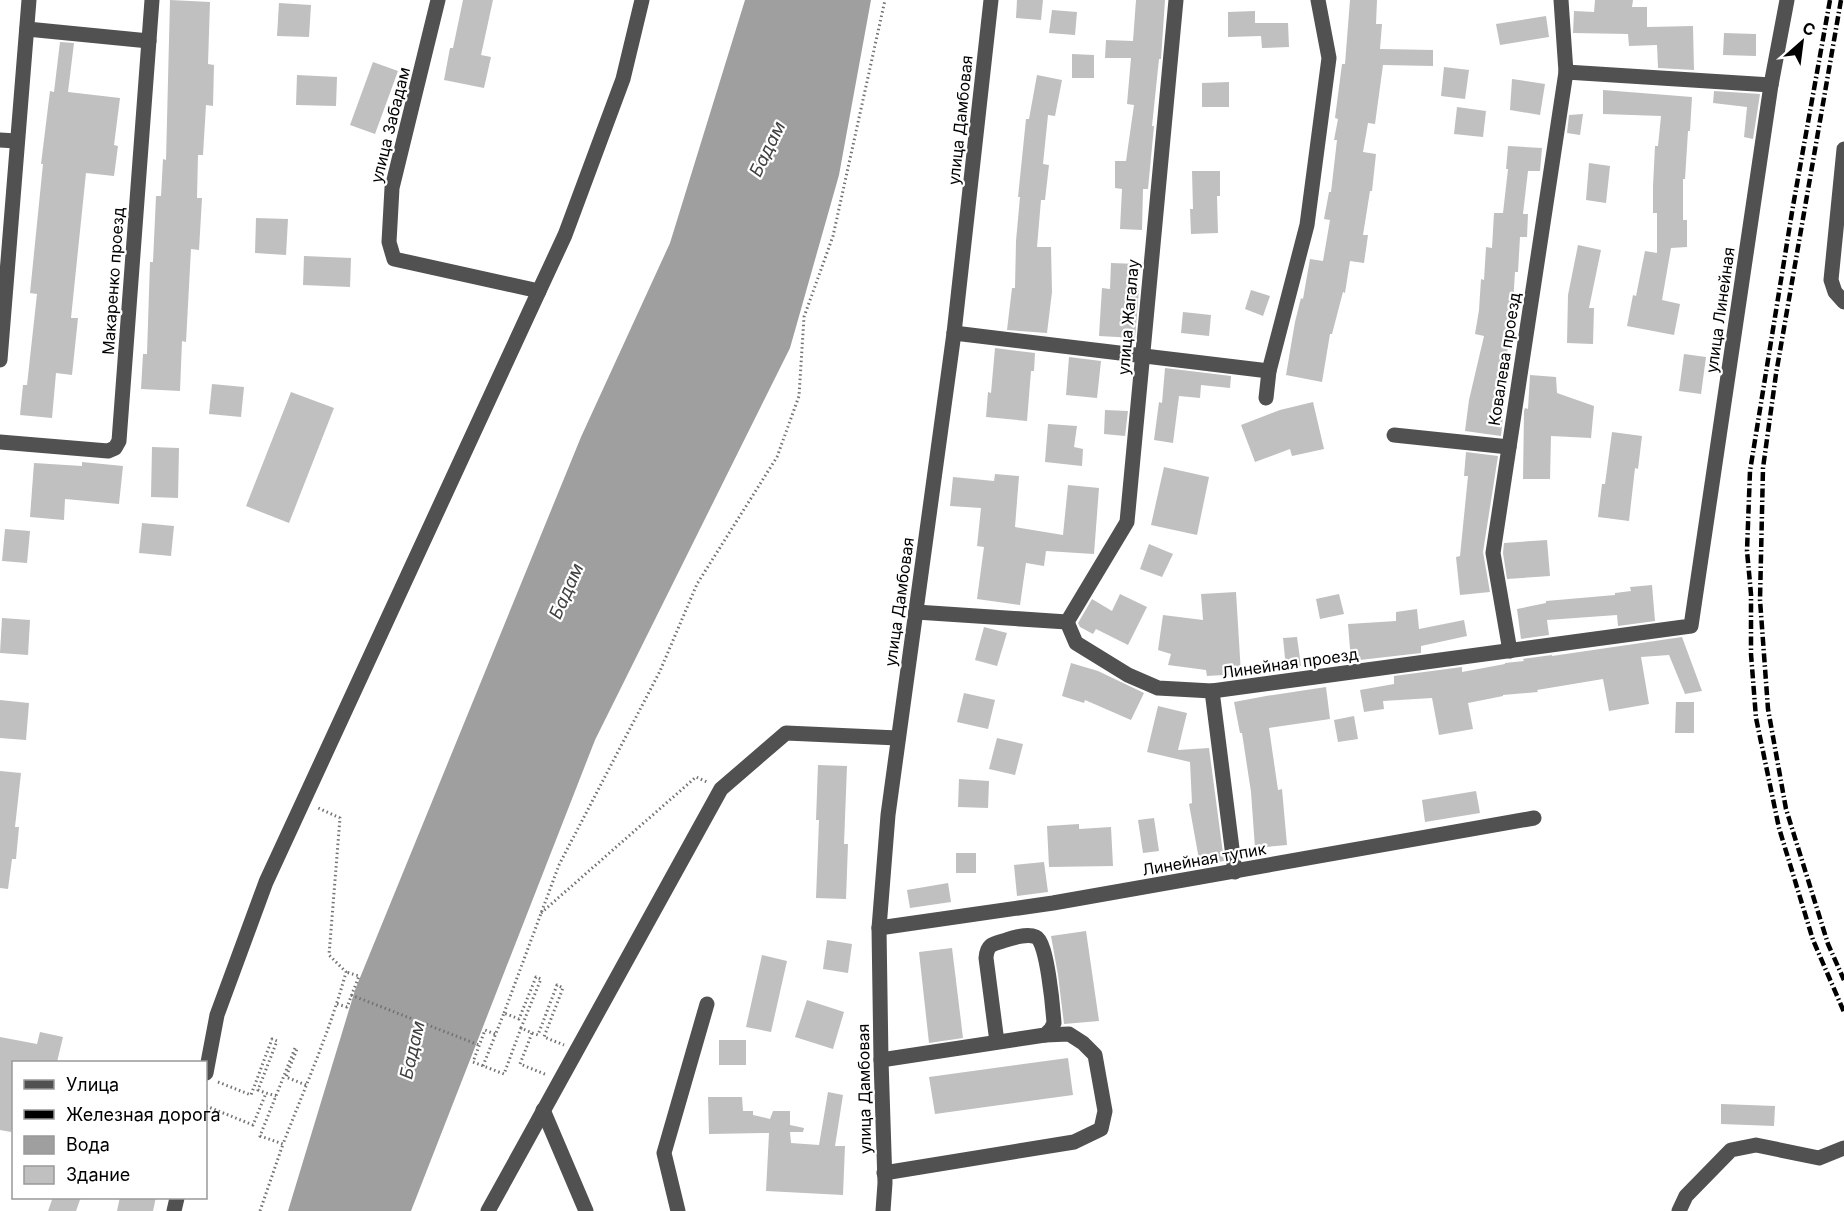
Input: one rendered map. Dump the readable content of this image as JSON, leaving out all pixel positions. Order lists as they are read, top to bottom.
{
  "streets": {
    "street": [
      "улица Дамбовая",
      "улица Забадам",
      "Макаренко проезд",
      "улица Линейная",
      "улица Жагалау",
      "Ковалева проезд",
      "Линейная проезд",
      "Линейная тупик"
    ]
  },
  "crossings": [
    ["улица Дамбовая", "Линейная тупик"],
    ["улица Линейная", "Линейная проезд"],
    ["улица Жагалау", "Линейная проезд"],
    ["Ковалева проезд", "Линейная проезд"]
  ],
  "water": ["Бадам"],
  "legend": [
    "Улица",
    "Железная дорога",
    "Вода",
    "Здание"
  ],
  "north": "top right"
}
